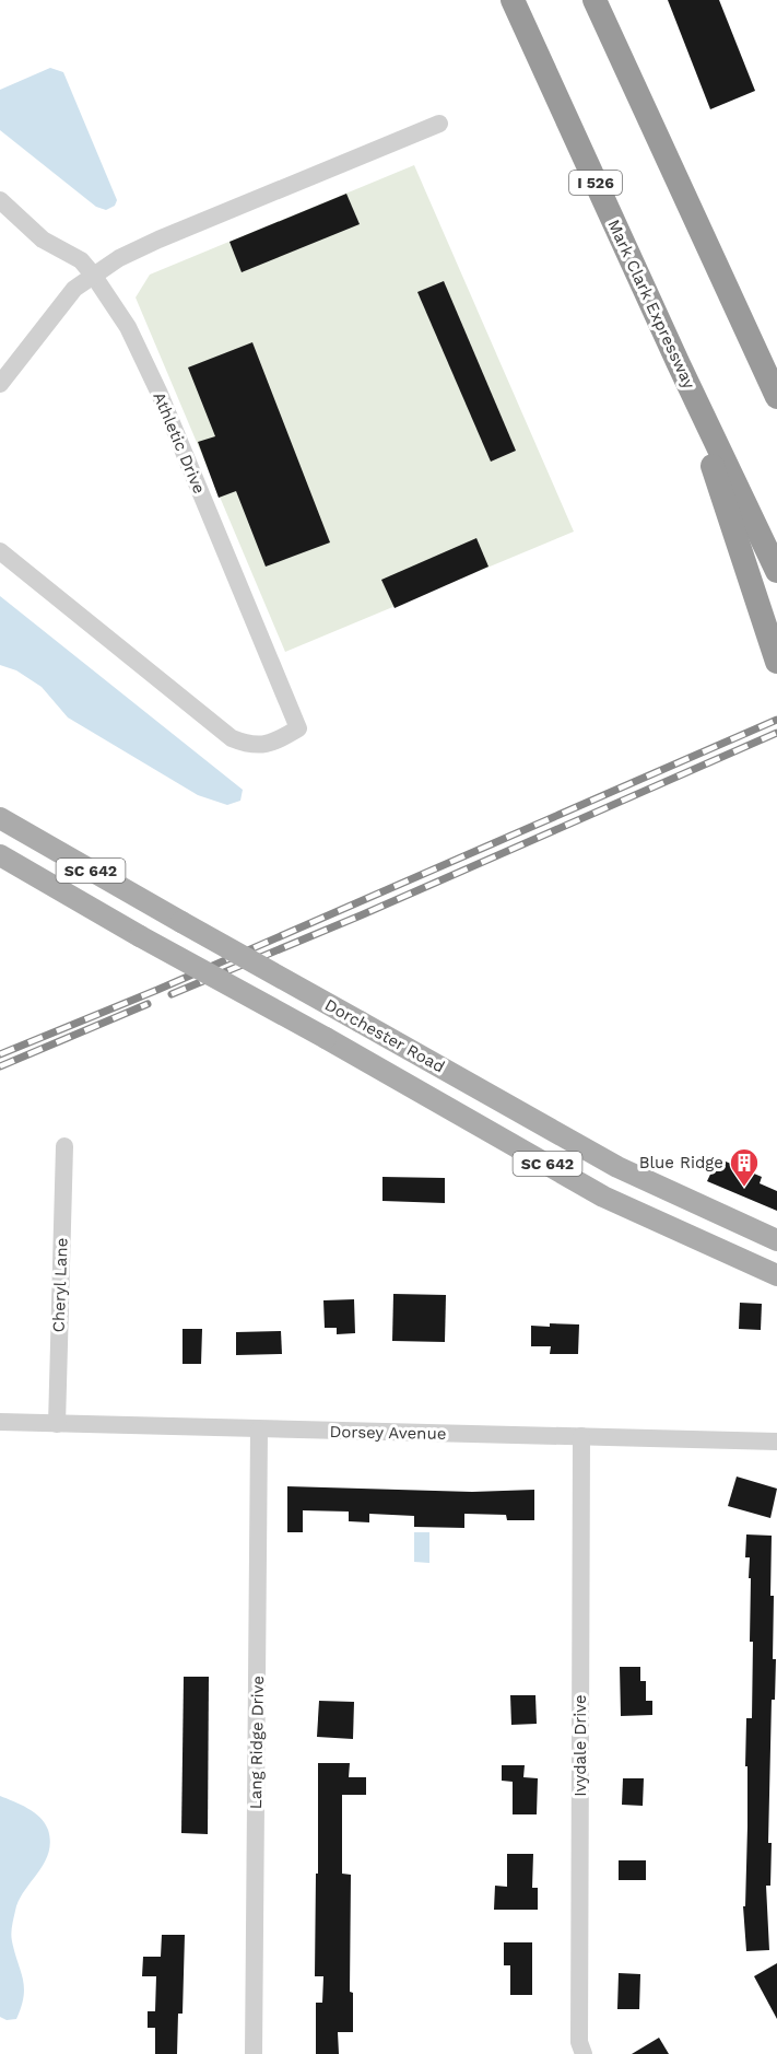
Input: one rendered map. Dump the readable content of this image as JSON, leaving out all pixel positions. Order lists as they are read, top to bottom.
{
  "streets": {
    "highway": ["I 526", "Mark Clark Expressway"],
    "main road": ["SC 642", "Dorchester Road"],
    "street": [
      "Athletic Drive",
      "Cheryl Lane",
      "Dorsey Avenue",
      "Lang Ridge Drive",
      "Ivydale Drive"
    ]
  },
  "crossings": [
    ["Cheryl Lane", "Dorsey Avenue"],
    ["Dorsey Avenue", "Lang Ridge Drive"],
    ["Dorsey Avenue", "Ivydale Drive"]
  ],
  "places": {
    "building": ["Blue Ridge"]
  }
}
